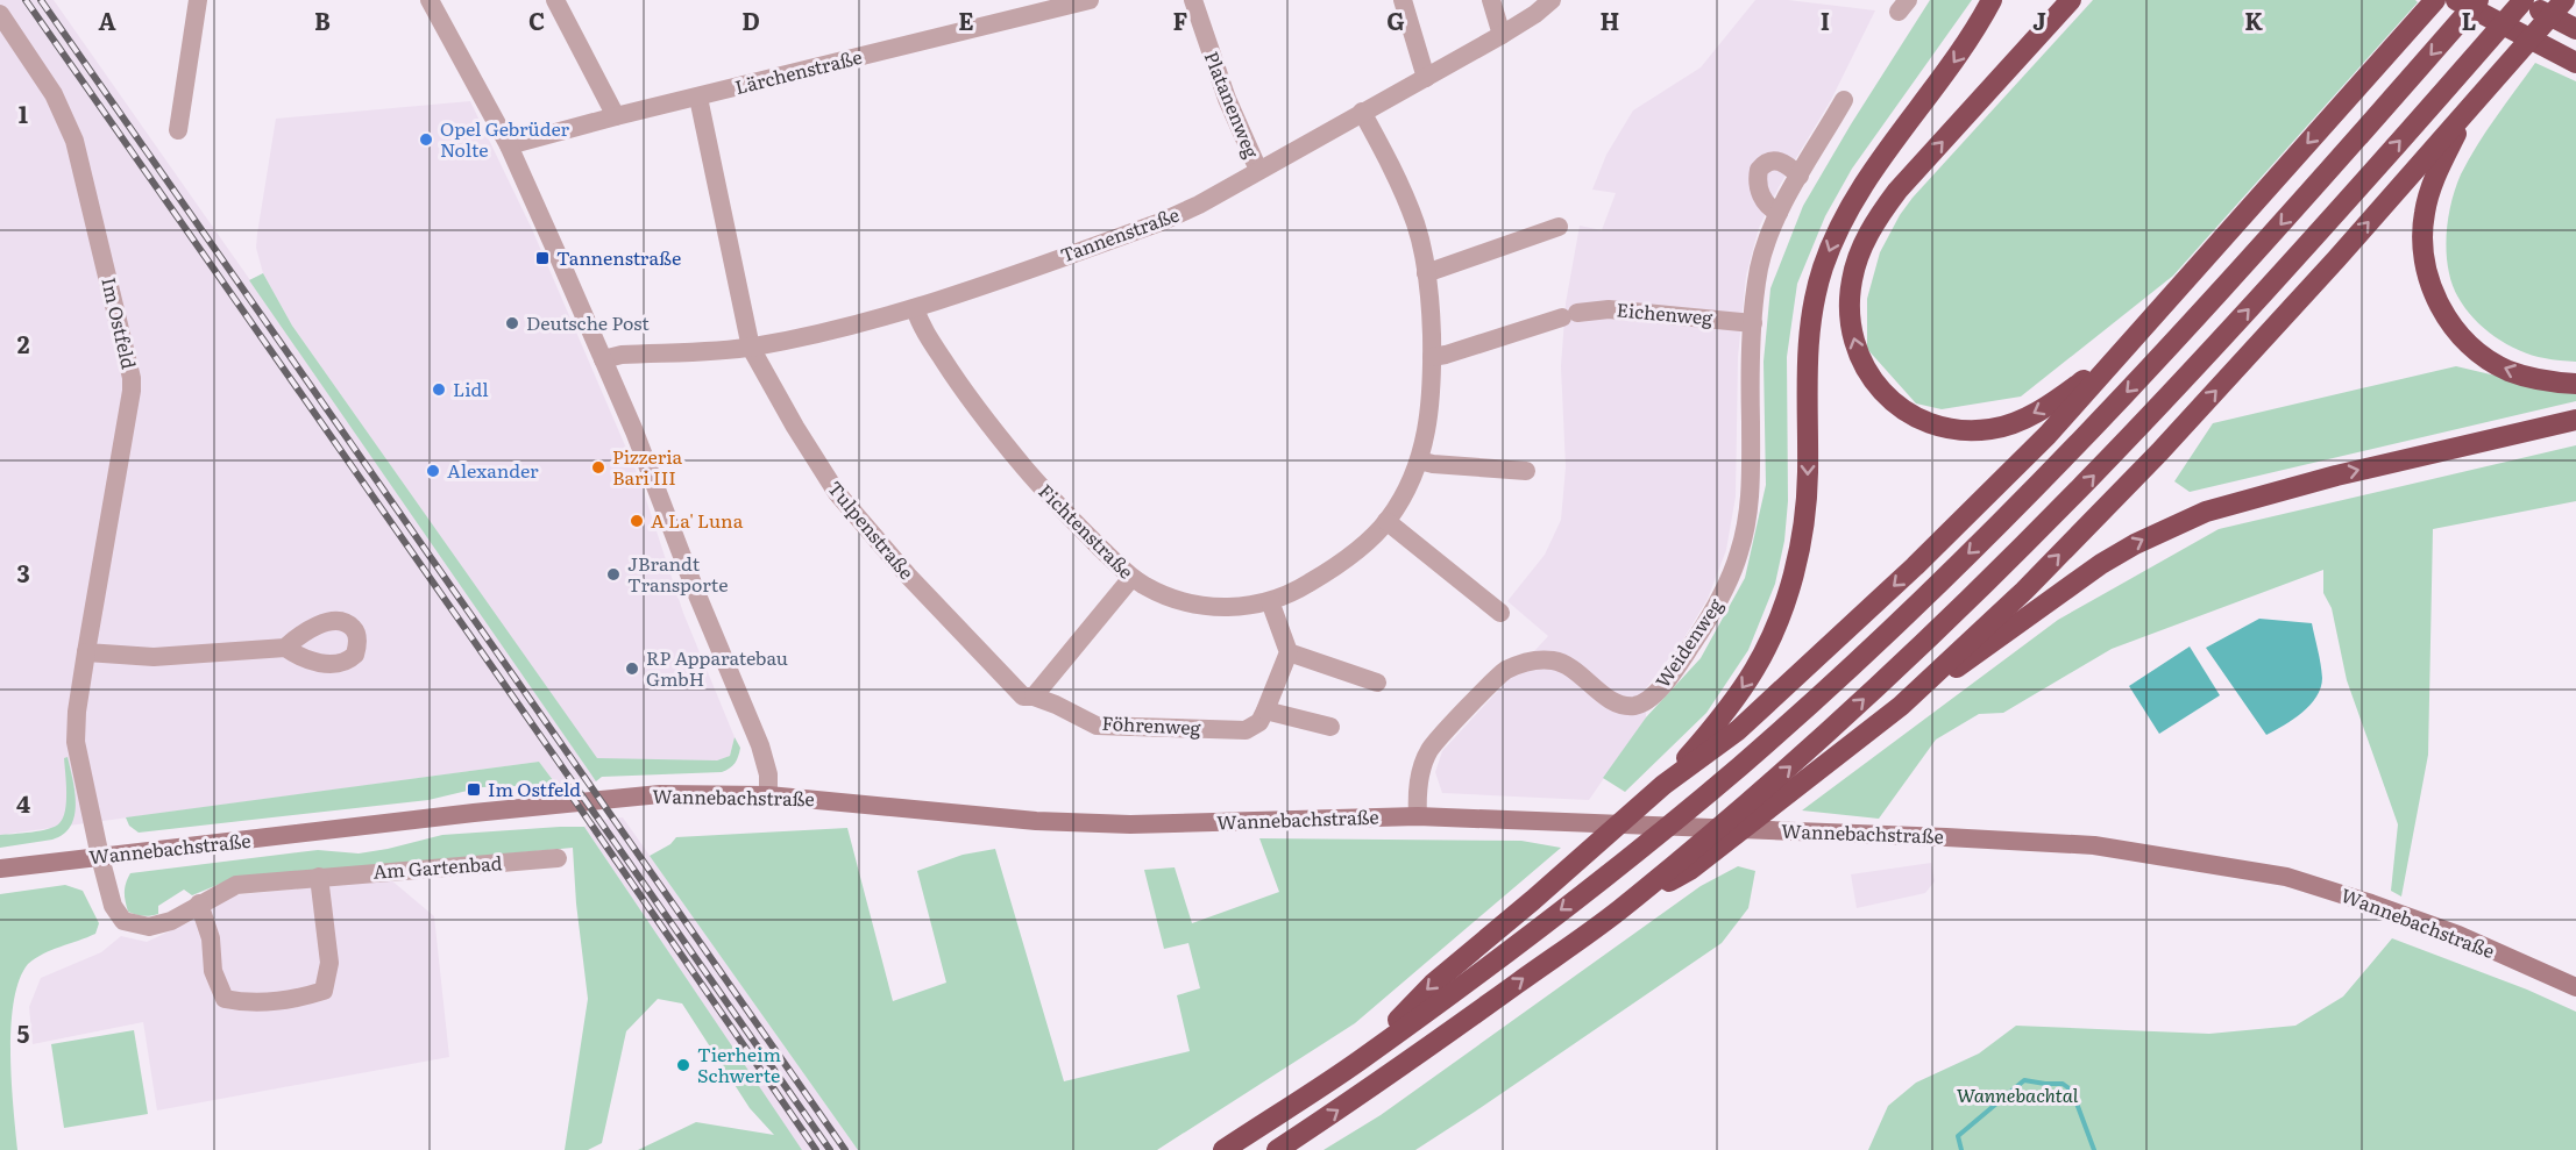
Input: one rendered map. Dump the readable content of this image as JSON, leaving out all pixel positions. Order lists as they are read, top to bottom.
{
  "streets": {
    "main road": ["Wannebachstraße"],
    "street": [
      "Lärchenstraße",
      "Platanenweg",
      "Tannenstraße",
      "Eichenweg",
      "Im Ostfeld",
      "Tulpenstraße",
      "Fichtenstraße",
      "Weidenweg",
      "Föhrenweg",
      "Am Gartenbad"
    ]
  },
  "crossings": [
    ["Lärchenstraße", "Tulpenstraße"],
    ["Platanenweg", "Tannenstraße"],
    ["Tannenstraße", "Tulpenstraße"],
    ["Tannenstraße", "Fichtenstraße"],
    ["Eichenweg", "Fichtenstraße"],
    ["Eichenweg", "Weidenweg"],
    ["Im Ostfeld", "Wannebachstraße"],
    ["Im Ostfeld", "Am Gartenbad"],
    ["Tulpenstraße", "Föhrenweg"],
    ["Weidenweg", "Wannebachstraße"],
    ["Wannebachstraße", "Am Gartenbad"]
  ],
  "parks": ["Wannebachtal"],
  "places": {
    "other": [
      "Opel Gebrüder Nolte",
      "Deutsche Post",
      "Lidl",
      "Pizzeria Bari III",
      "Alexander",
      "A La' Luna",
      "JBrandt Transporte",
      "RP Apparatebau GmbH",
      "Tierheim Schwerte"
    ],
    "transit": ["Tannenstraße", "Im Ostfeld"]
  },
  "grid": {
    "columns": [
      "A",
      "B",
      "C",
      "D",
      "E",
      "F",
      "G",
      "H",
      "I",
      "J",
      "K",
      "L"
    ],
    "rows": [
      "1",
      "2",
      "3",
      "4",
      "5"
    ]
  }
}
